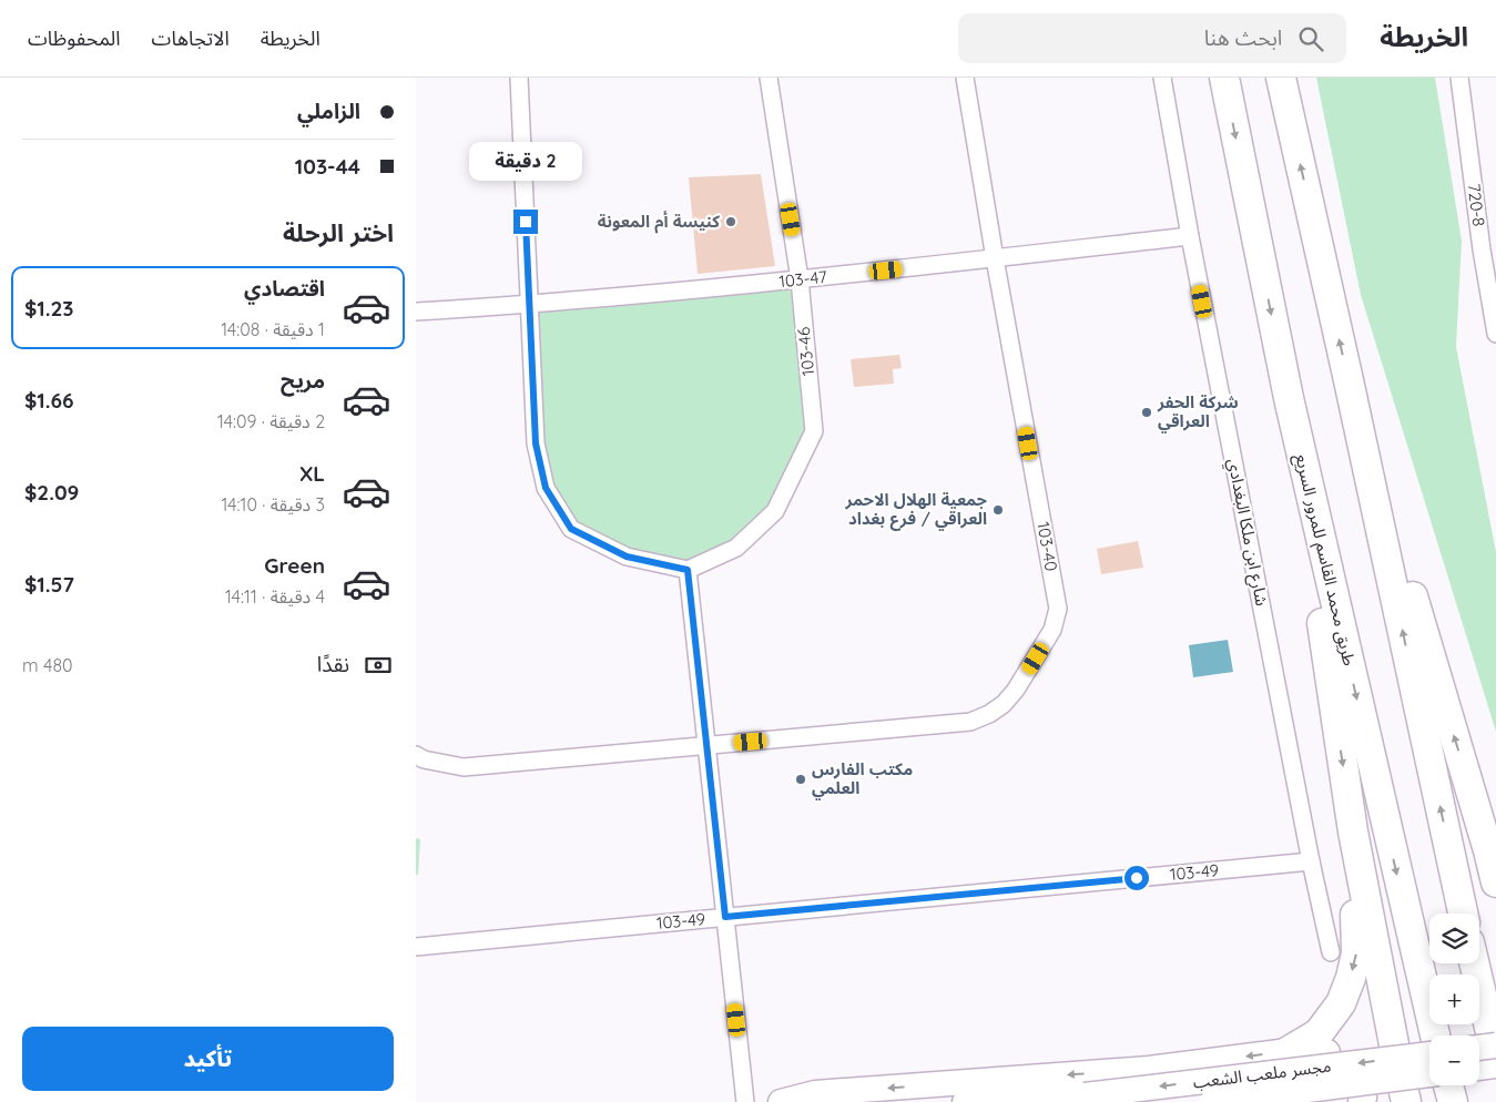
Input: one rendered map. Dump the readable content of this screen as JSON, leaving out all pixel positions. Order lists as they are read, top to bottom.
{
  "streets": {
    "highway": ["طريق محمد القاسم للمرور السريع"],
    "main road": ["مجسر ملعب الشعب"],
    "street": [
      "720-8",
      "103-47",
      "103-46",
      "شارع ابن ملكا البغدادي",
      "103-40",
      "103-49"
    ]
  },
  "crossings": [
    ["103-47", "103-46"],
    ["103-47", "شارع ابن ملكا البغدادي"],
    ["103-47", "103-40"],
    ["شارع ابن ملكا البغدادي", "103-49"]
  ],
  "places": [
    "كنيسة أم المعونة",
    "شركة الحفر العراقي",
    "جمعية الهلال الاحمر العراقي / فرع بغداد",
    "مكتب الفارس العلمي"
  ],
  "page": {
    "header": "الخريطة",
    "search": "ابحث هنا",
    "nav": ["الخريطة", "الاتجاهات", "المحفوظات"],
    "banner": ["الزاملي", "103-44"],
    "bubble": "2 دقيقة",
    "heading": "اختر الرحلة",
    "list": [
      {
        "name": "اقتصادي",
        "note": "1 دقيقة · 14:08",
        "value": "$1.23"
      },
      {
        "name": "مريح",
        "note": "2 دقيقة · 14:09",
        "value": "$1.66"
      },
      {
        "name": "XL",
        "note": "3 دقيقة · 14:10",
        "value": "$2.09"
      },
      {
        "name": "Green",
        "note": "4 دقيقة · 14:11",
        "value": "$1.57"
      }
    ],
    "pay": ["نقدًا", "480 m"],
    "map_buttons": ["+", "−"],
    "buttons": "تأكيد"
  }
}
